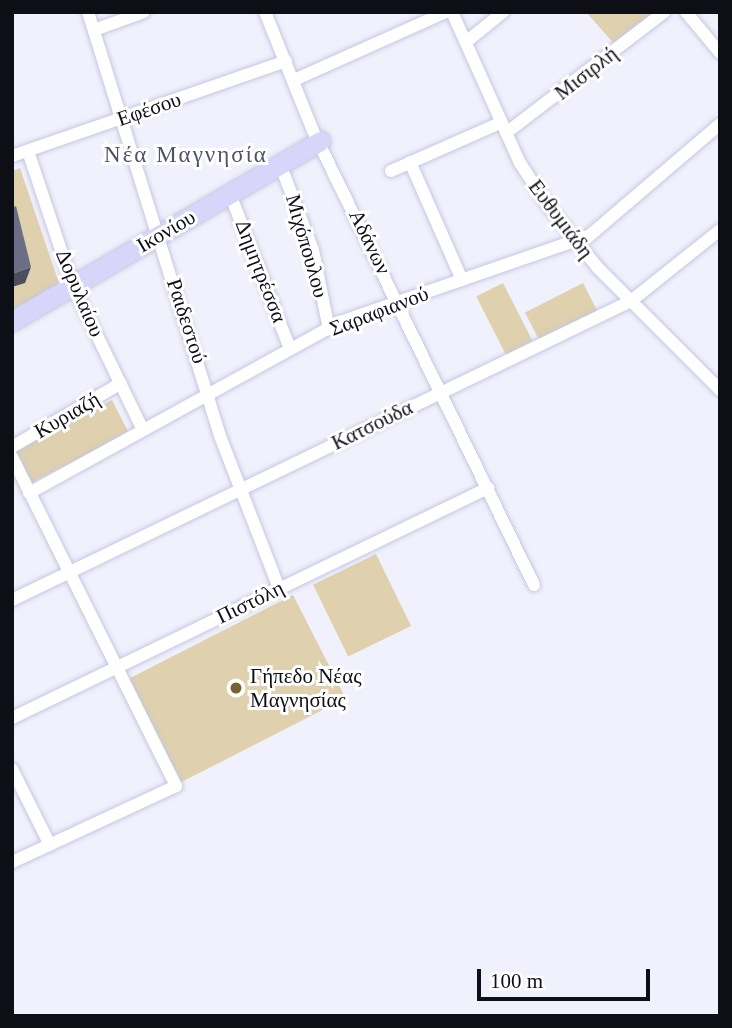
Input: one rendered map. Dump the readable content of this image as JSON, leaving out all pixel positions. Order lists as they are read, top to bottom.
{
  "streets": {
    "street": [
      "Μισιρλή",
      "Εφέσου",
      "Ευθυμιάδη",
      "Ικονίου",
      "Αδάνων",
      "Μιχόπουλου",
      "Δημητρέσσα",
      "Δορυλαίου",
      "Σαραφιανού",
      "Ραιδεστού",
      "Κυριαζή",
      "Κατσούδα",
      "Πιστόλη"
    ]
  },
  "crossings": [
    ["Μισιρλή", "Ευθυμιάδη"],
    ["Εφέσου", "Αδάνων"],
    ["Εφέσου", "Δορυλαίου"],
    ["Εφέσου", "Ραιδεστού"],
    ["Ευθυμιάδη", "Σαραφιανού"],
    ["Ευθυμιάδη", "Κατσούδα"],
    ["Ικονίου", "Αδάνων"],
    ["Ικονίου", "Μιχόπουλου"],
    ["Ικονίου", "Δημητρέσσα"],
    ["Ικονίου", "Δορυλαίου"],
    ["Ικονίου", "Ραιδεστού"],
    ["Αδάνων", "Σαραφιανού"],
    ["Αδάνων", "Κατσούδα"],
    ["Αδάνων", "Πιστόλη"],
    ["Μιχόπουλου", "Σαραφιανού"],
    ["Δημητρέσσα", "Σαραφιανού"],
    ["Δορυλαίου", "Σαραφιανού"],
    ["Δορυλαίου", "Κυριαζή"],
    ["Σαραφιανού", "Ραιδεστού"],
    ["Ραιδεστού", "Κατσούδα"],
    ["Ραιδεστού", "Πιστόλη"]
  ],
  "districts": ["Νέα Μαγνησία"],
  "places": ["Γήπεδο Νέας Μαγνησίας"],
  "scale_bar": "100 m"
}
